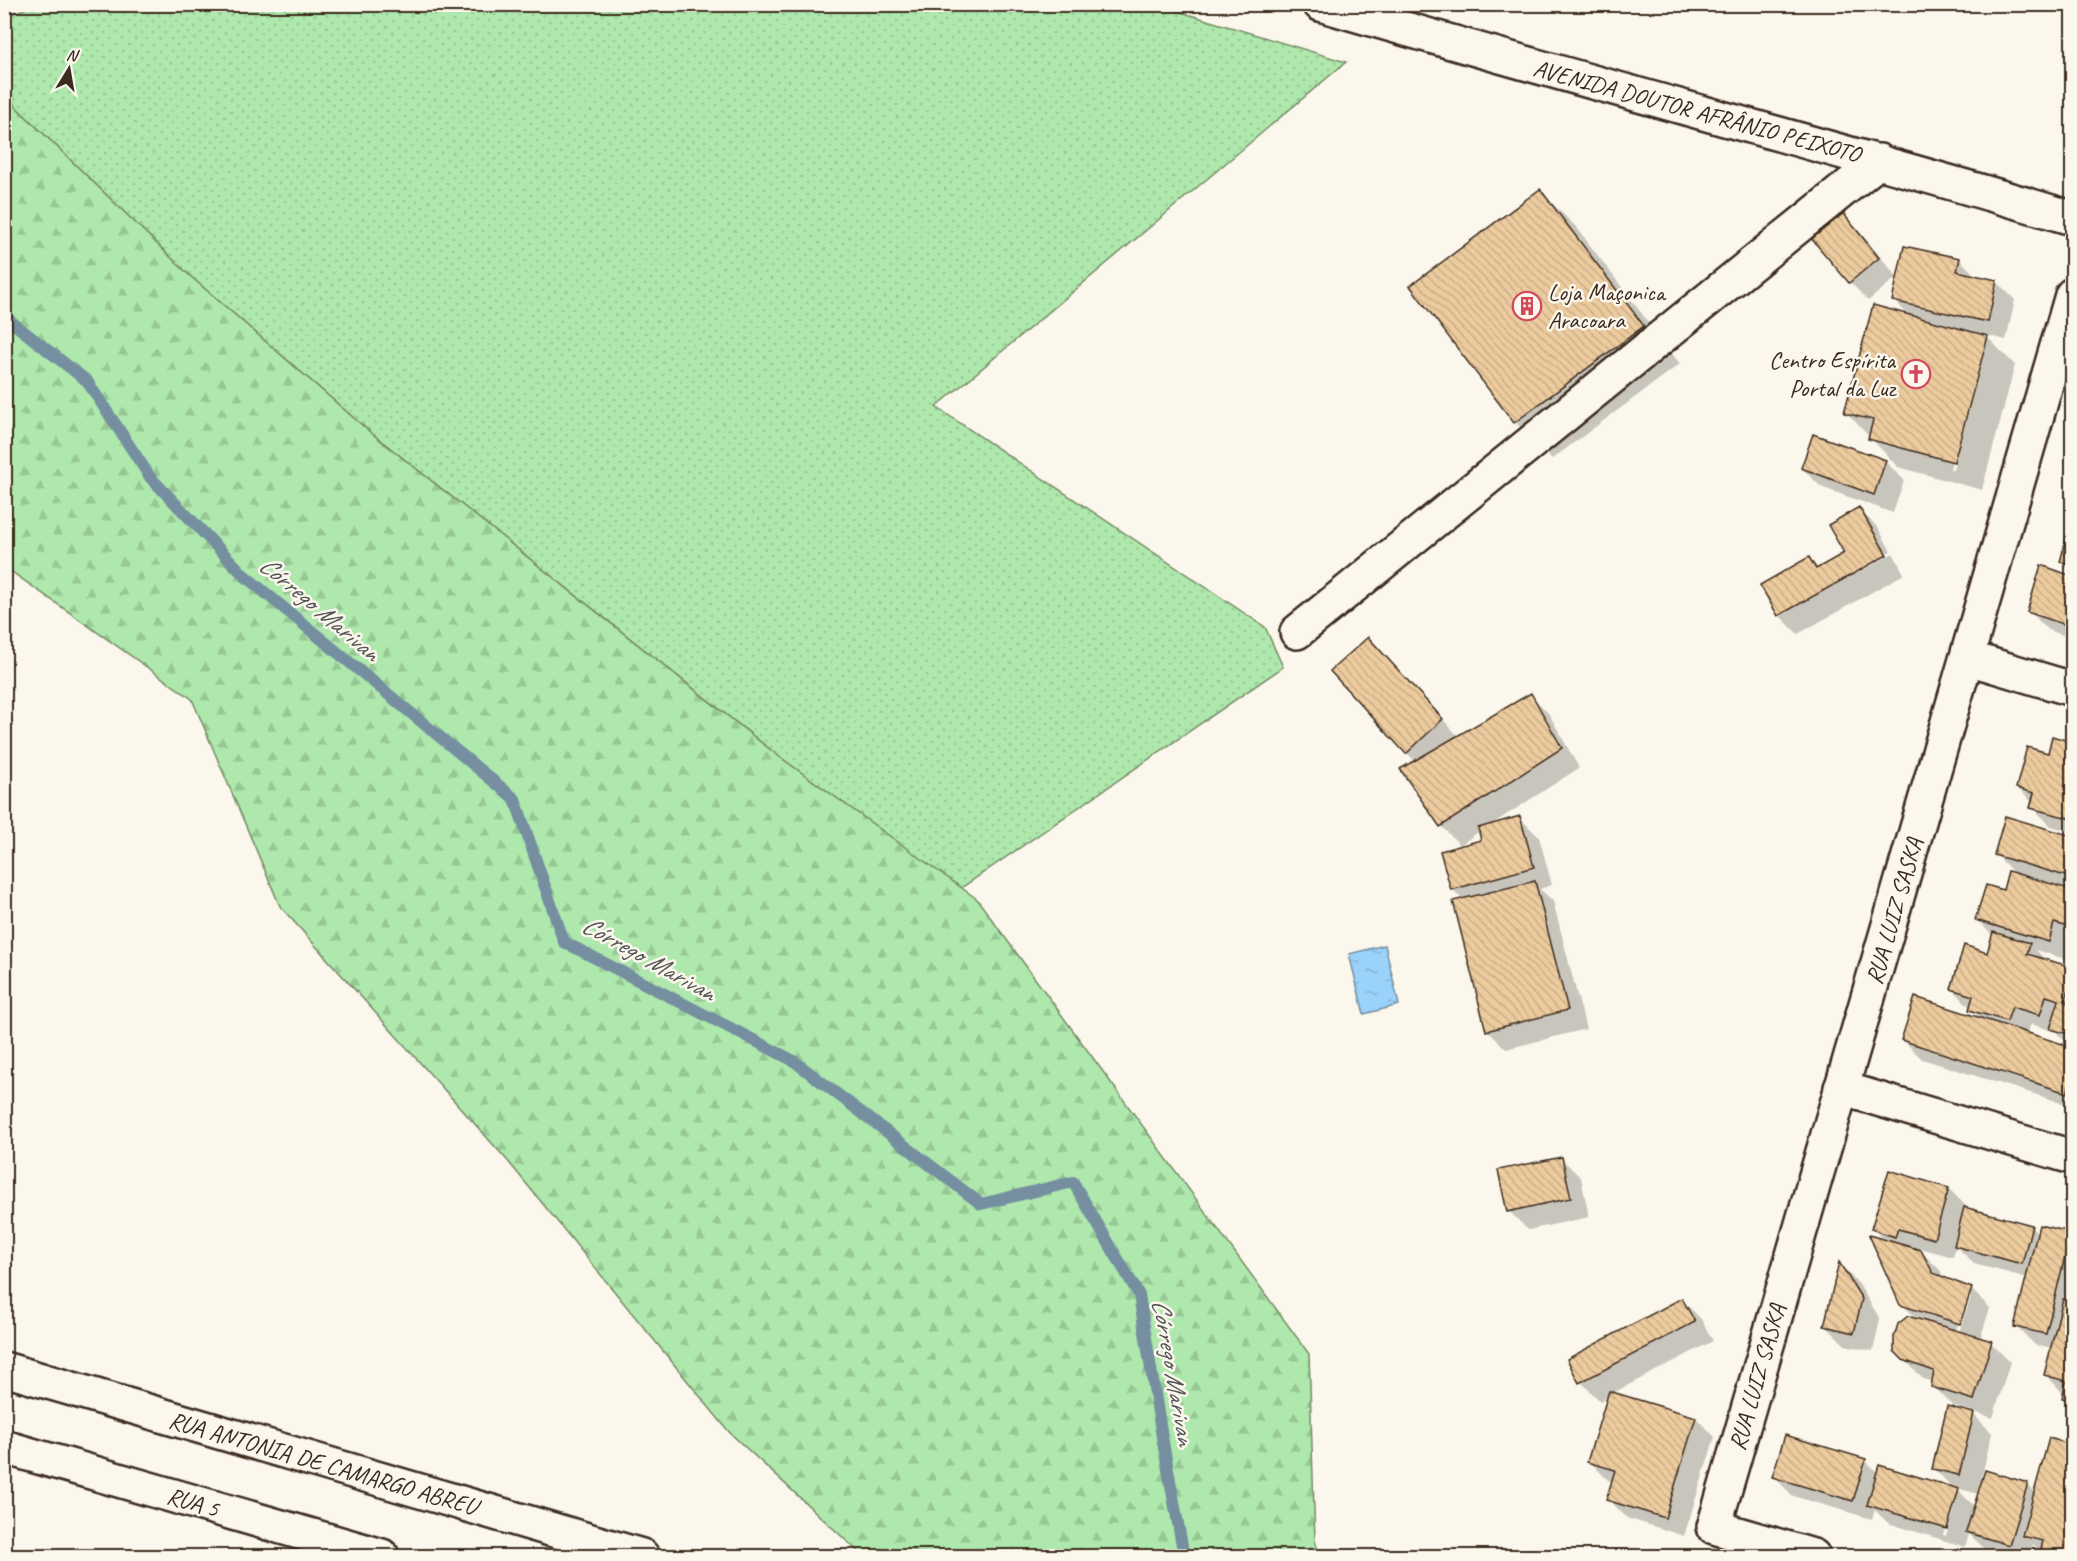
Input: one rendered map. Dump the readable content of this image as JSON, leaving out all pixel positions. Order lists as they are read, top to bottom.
{
  "streets": {
    "street": [
      "AVENIDA DOUTOR AFRÂNIO PEIXOTO",
      "RUA LUIZ SASKA",
      "RUA ANTONIA DE CAMARGO ABREU",
      "RUA 5"
    ]
  },
  "water": ["Córrego Marivan"],
  "places": {
    "building": ["Loja Maçonica Aracoara"],
    "church": ["Centro Espírita Portal da Luz"]
  },
  "north": "top"
}
